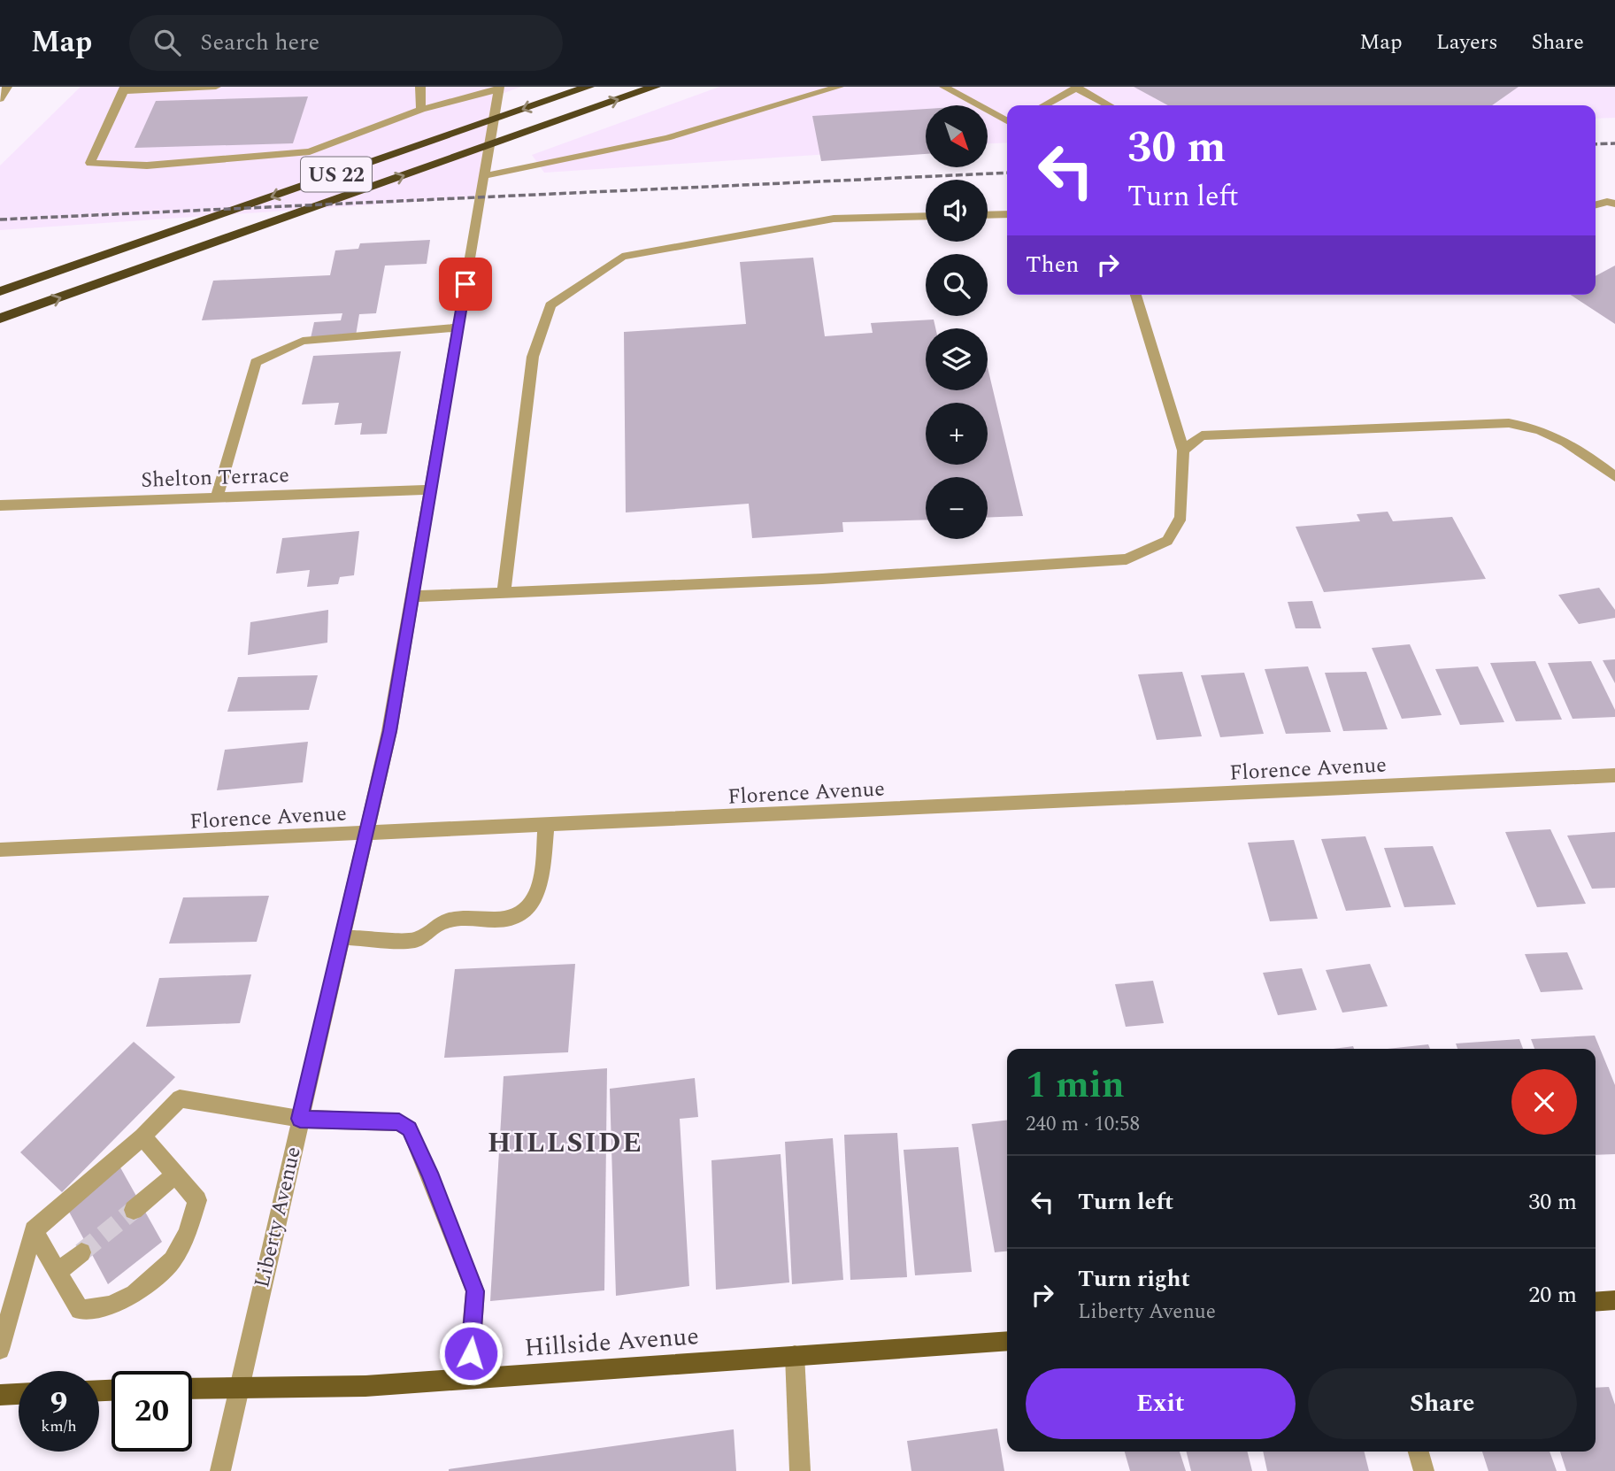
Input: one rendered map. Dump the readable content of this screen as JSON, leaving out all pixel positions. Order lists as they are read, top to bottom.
{
  "streets": {
    "highway": ["US 22"],
    "main road": ["Hillside Avenue"],
    "street": ["Shelton Terrace", "Florence Avenue", "Liberty Avenue"]
  },
  "crossings": [
    ["Shelton Terrace", "Liberty Avenue"],
    ["Florence Avenue", "Liberty Avenue"],
    ["Liberty Avenue", "Hillside Avenue"]
  ],
  "districts": ["HILLSIDE"],
  "north": "bottom right",
  "page": {
    "header": "Map",
    "search": "Search here",
    "nav": ["Map", "Layers", "Share"],
    "map_buttons": ["+", "−"],
    "turn": ["30 m", "Turn left"],
    "then": "Then",
    "heading": ["1 min", "240 m · 10:58"],
    "list": [
      {
        "name": "Turn left",
        "value": "30 m"
      },
      {
        "name": "Turn right",
        "note": "Liberty Avenue",
        "value": "20 m"
      }
    ],
    "buttons": ["Exit", "Share"],
    "speed": "9 km/h",
    "limit": "20"
  }
}
